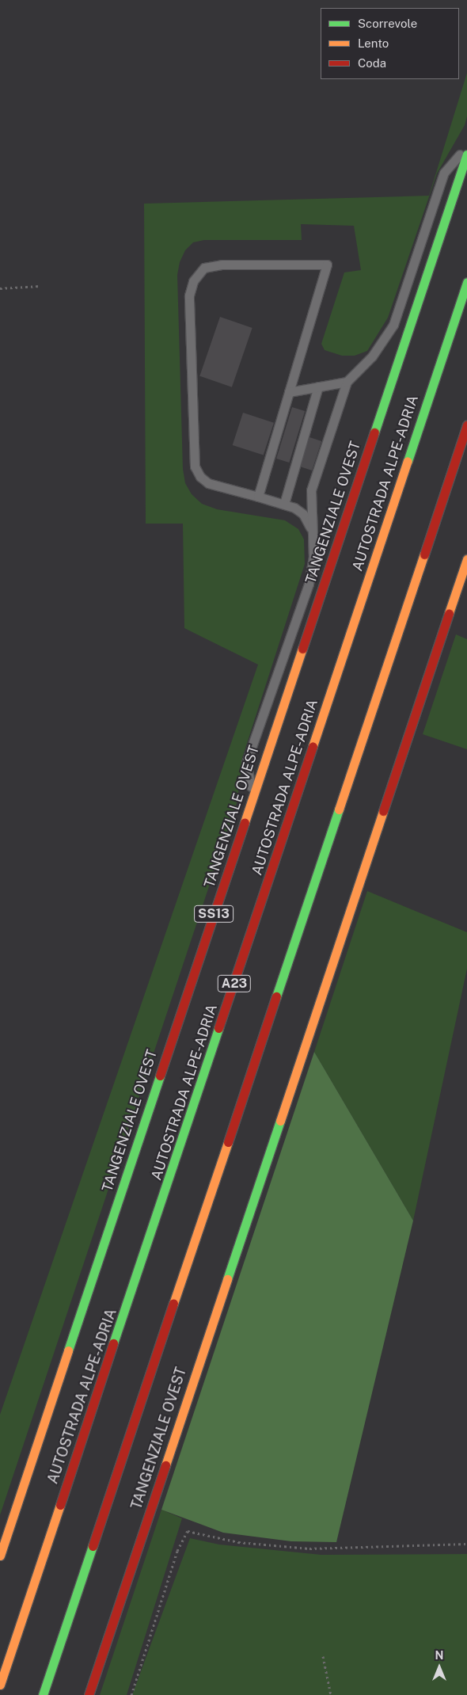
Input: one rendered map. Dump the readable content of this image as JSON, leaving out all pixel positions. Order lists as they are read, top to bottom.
{
  "streets": {
    "highway": [
      "AUTOSTRADA ALPE-ADRIA",
      "TANGENZIALE OVEST",
      "SS13",
      "A23"
    ]
  },
  "legend": ["Scorrevole", "Lento", "Coda"],
  "north": "top"
}
